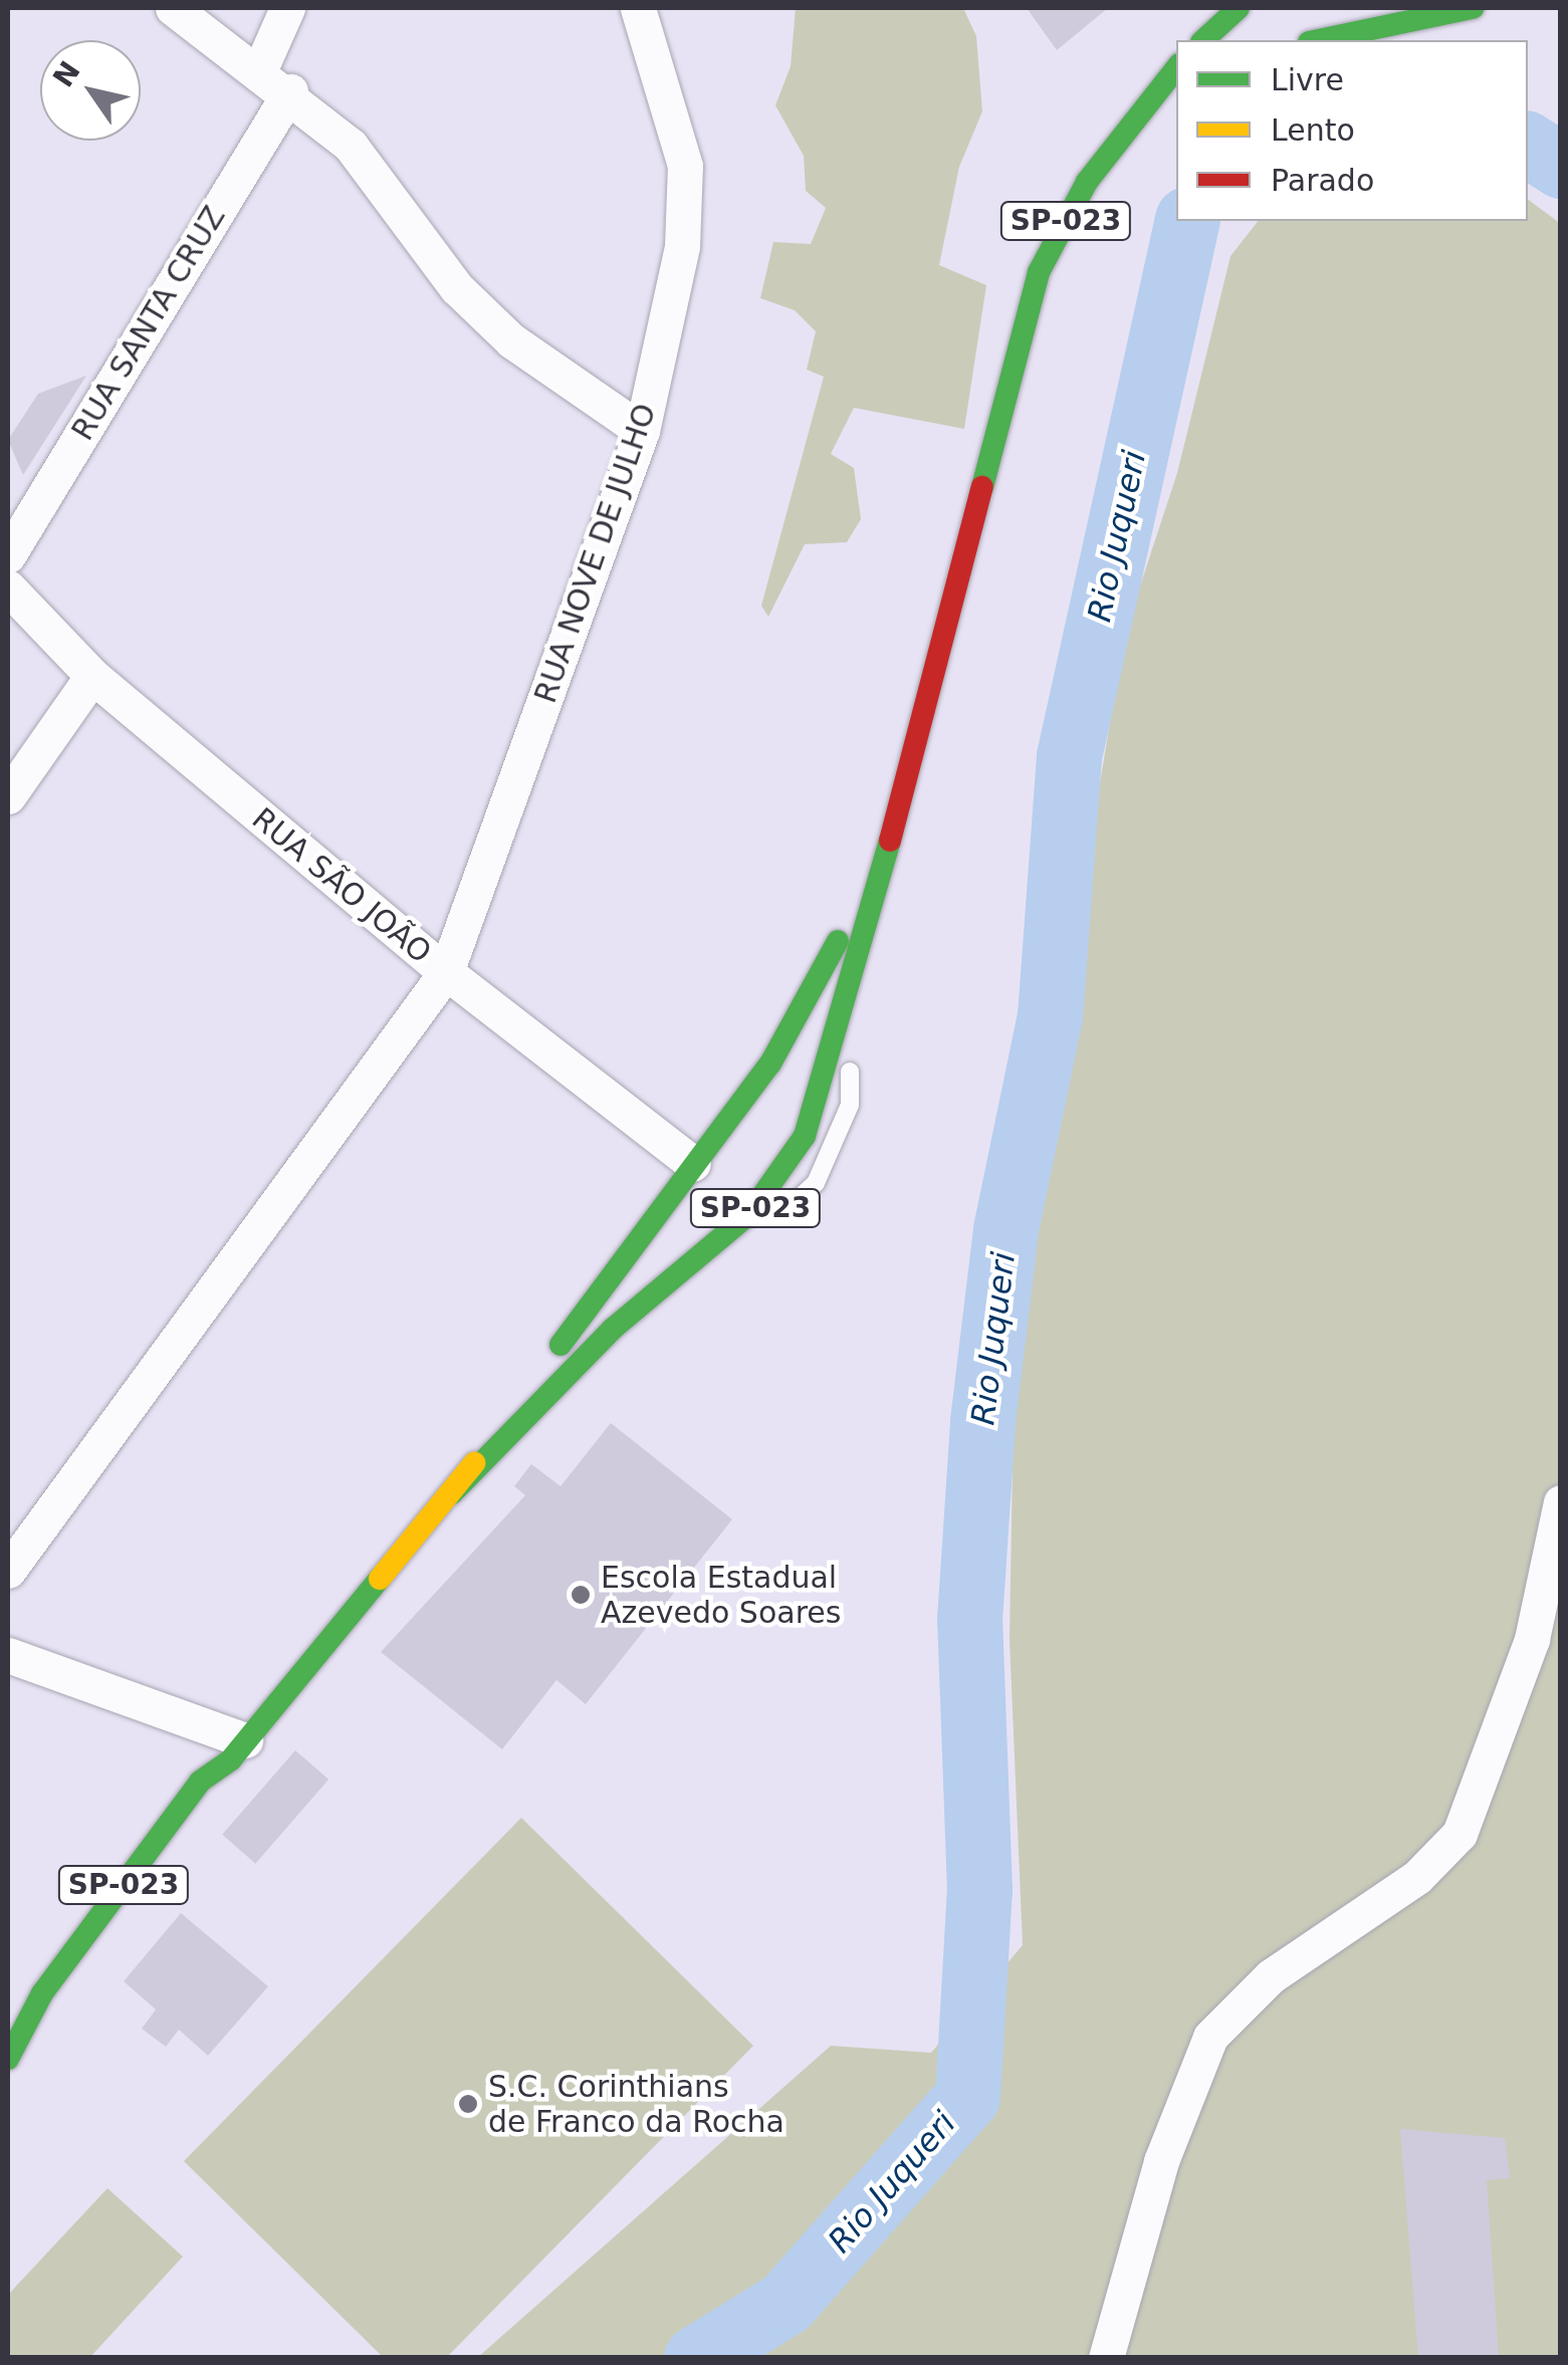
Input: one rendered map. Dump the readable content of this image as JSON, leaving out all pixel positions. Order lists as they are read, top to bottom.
{
  "streets": {
    "main road": ["SP-023"],
    "street": ["RUA SANTA CRUZ", "RUA NOVE DE JULHO", "RUA SÃO JOÃO"]
  },
  "crossings": [
    ["SP-023", "RUA SÃO JOÃO"],
    ["RUA NOVE DE JULHO", "RUA SÃO JOÃO"]
  ],
  "water": ["Rio Juqueri"],
  "places": ["Escola Estadual Azevedo Soares", "S.C. Corinthians de Franco da Rocha"],
  "legend": ["Livre", "Lento", "Parado"],
  "north": "top left"
}
